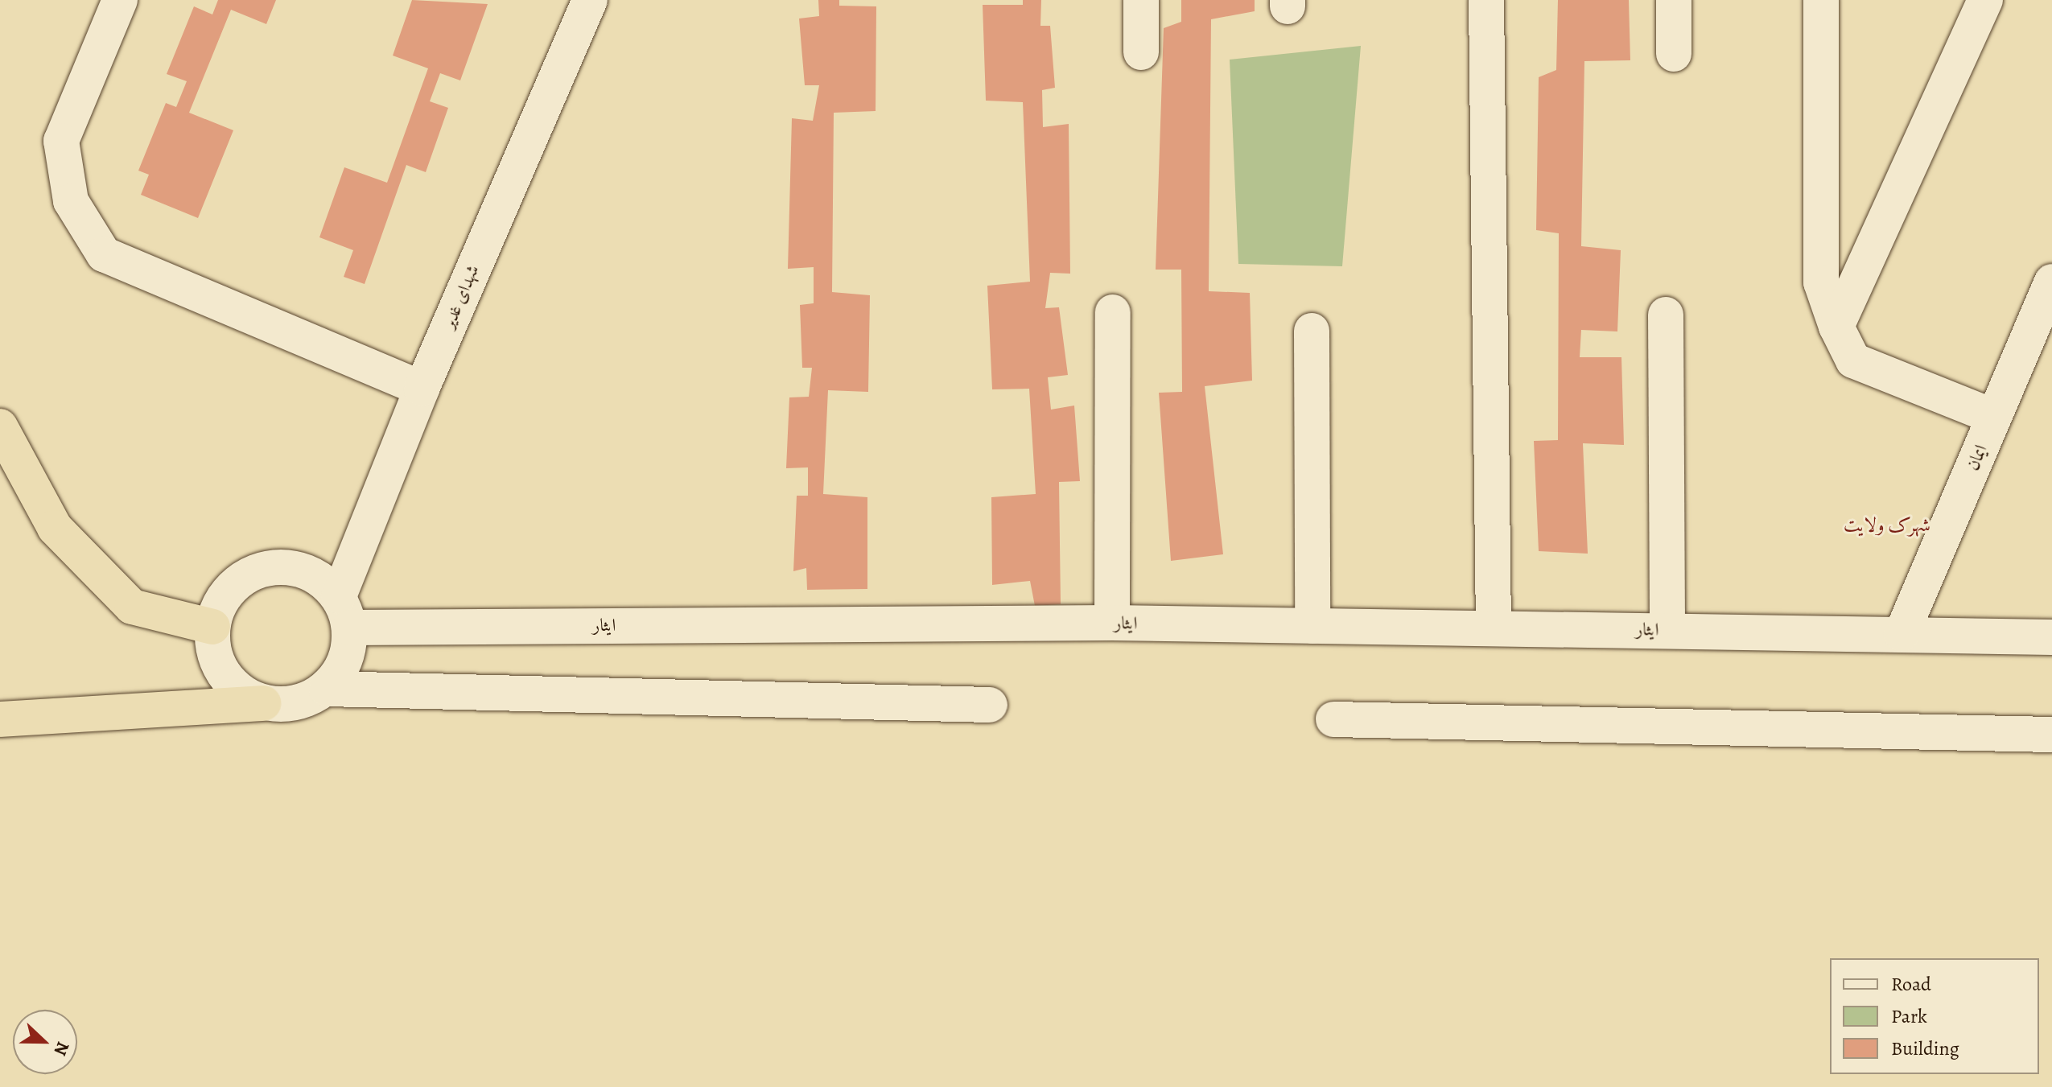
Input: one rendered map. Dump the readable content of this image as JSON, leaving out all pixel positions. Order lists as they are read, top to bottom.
{
  "streets": {
    "street": ["شهدای غدیر", "ایمان", "ایثار"]
  },
  "crossings": [
    ["شهدای غدیر", "ایثار"],
    ["ایمان", "ایثار"]
  ],
  "districts": ["شهرک ولایت"],
  "legend": ["Road", "Park", "Building"],
  "north": "right"
}
